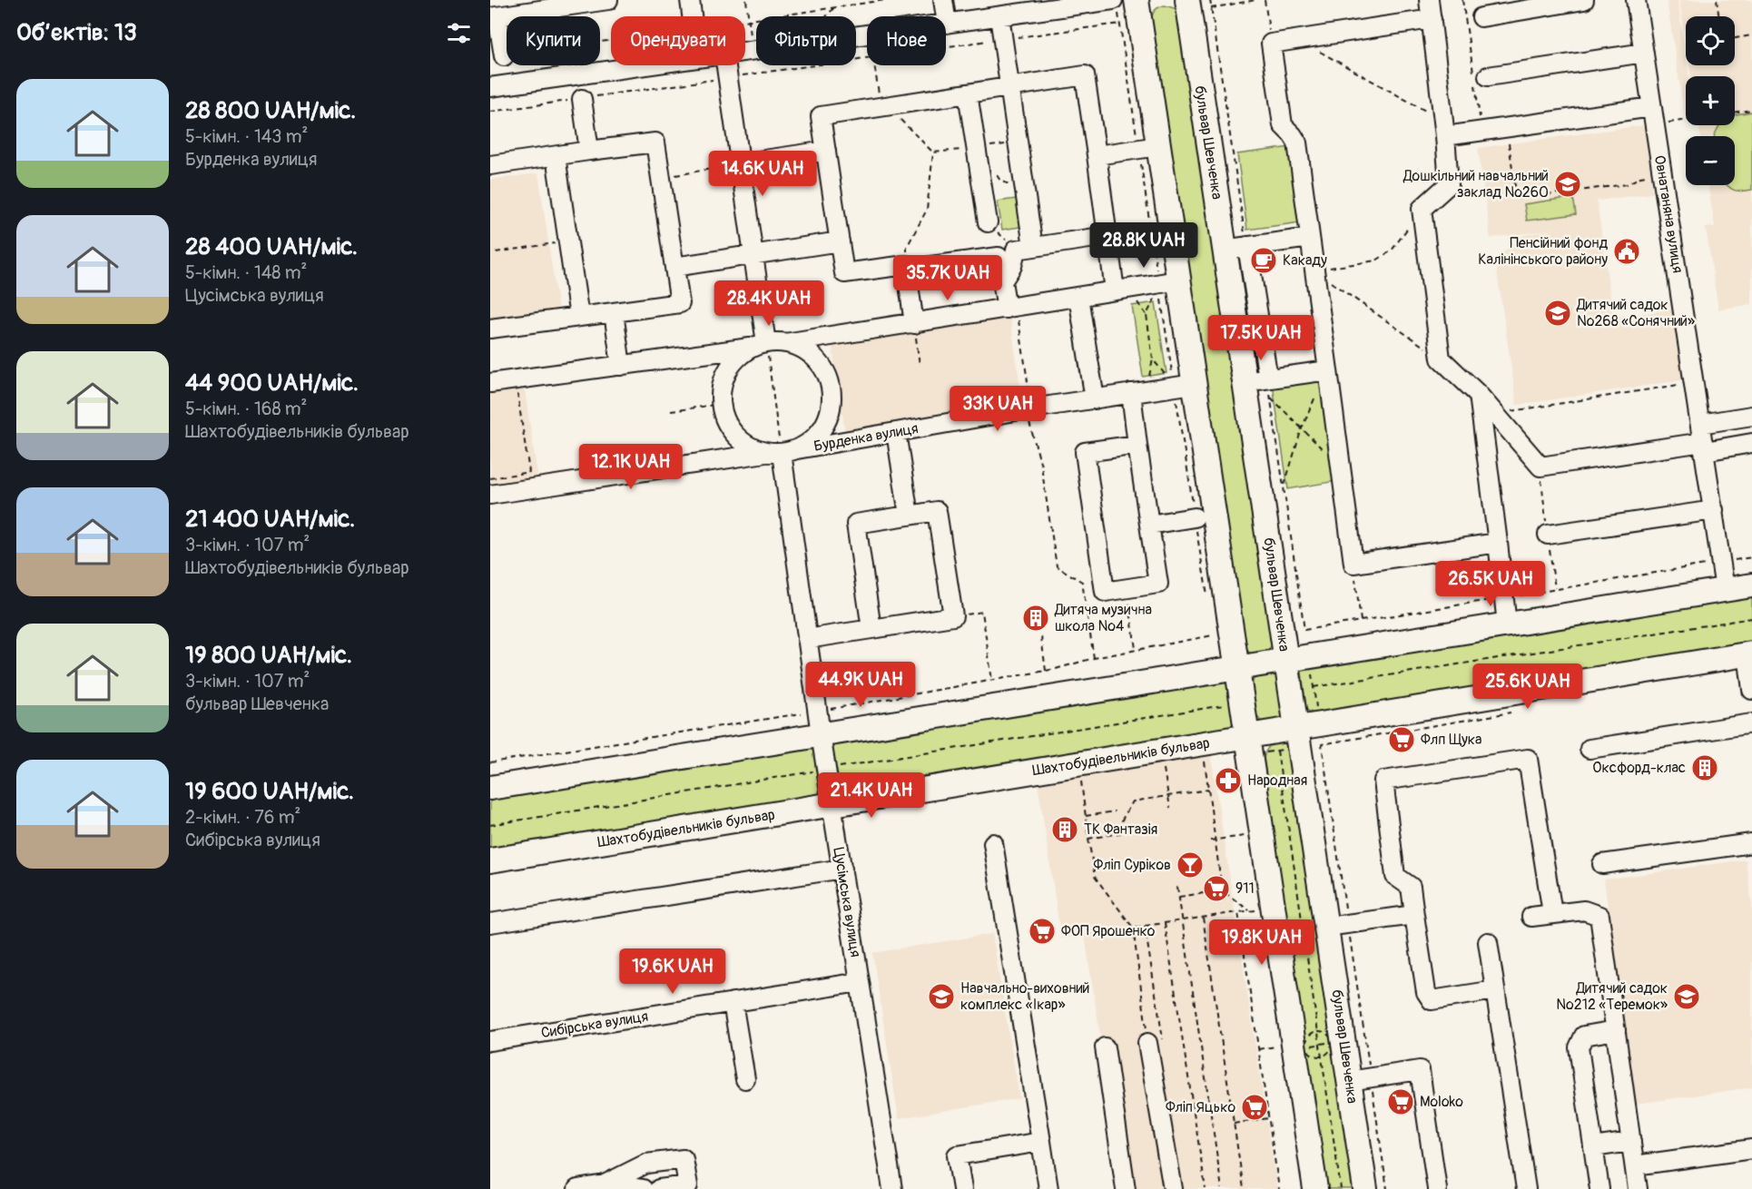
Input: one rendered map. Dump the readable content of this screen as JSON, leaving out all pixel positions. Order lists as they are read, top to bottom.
{
  "streets": {
    "main road": ["бульвар Шевченка", "Шахтобудівельників бульвар"],
    "street": [
      "Овнатаняна вулиця",
      "Бурденка вулиця",
      "Цусімська вулиця",
      "Сибірська вулиця"
    ]
  },
  "crossings": [
    ["бульвар Шевченка", "Шахтобудівельників бульвар"],
    ["Бурденка вулиця", "Цусімська вулиця"],
    ["Шахтобудівельників бульвар", "Цусімська вулиця"],
    ["Цусімська вулиця", "Сибірська вулиця"]
  ],
  "places": {
    "school or university": [
      "Дошкільний навчальний заклад №260",
      "Дитячий садок №268 «Сонячний»",
      "Навчально-виховний комплекс «Ікар»",
      "Дитячий садок №212 «Теремок»"
    ],
    "public building": ["Пенсійний фонд Калінінського району"],
    "cafe": ["Какаду"],
    "building": ["Дитяча музична школа №4", "Оксфорд-клас", "ТК Фантазія"],
    "supermarket": [
      "Флп Щука",
      "911",
      "ФОП Ярошенко",
      "Moloko",
      "Фліп Яцько"
    ],
    "pharmacy": ["Народная"],
    "bar": ["Фліп Суріков"]
  },
  "page": {
    "heading": "Об’єктів: 13",
    "map_buttons": ["+", "−"],
    "chip": [
      "Купити",
      "Орендувати",
      "Фільтри",
      "Нове"
    ],
    "list": [
      {
        "name": "28 800 UAH/міс.",
        "note": "5-кімн. · 143 m² · Бурденка вулиця"
      },
      {
        "name": "28 400 UAH/міс.",
        "note": "5-кімн. · 148 m² · Цусімська вулиця"
      },
      {
        "name": "44 900 UAH/міс.",
        "note": "5-кімн. · 168 m² · Шахтобудівельників бульвар"
      },
      {
        "name": "21 400 UAH/міс.",
        "note": "3-кімн. · 107 m² · Шахтобудівельників бульвар"
      },
      {
        "name": "19 800 UAH/міс.",
        "note": "3-кімн. · 107 m² · бульвар Шевченка"
      },
      {
        "name": "19 600 UAH/міс.",
        "note": "2-кімн. · 76 m² · Сибірська вулиця"
      }
    ],
    "price": [
      "14.6K UAH",
      "28.8K UAH",
      "35.7K UAH",
      "28.4K UAH",
      "17.5K UAH",
      "33K UAH",
      "12.1K UAH",
      "26.5K UAH",
      "44.9K UAH",
      "25.6K UAH",
      "21.4K UAH",
      "19.8K UAH",
      "19.6K UAH"
    ]
  }
}
